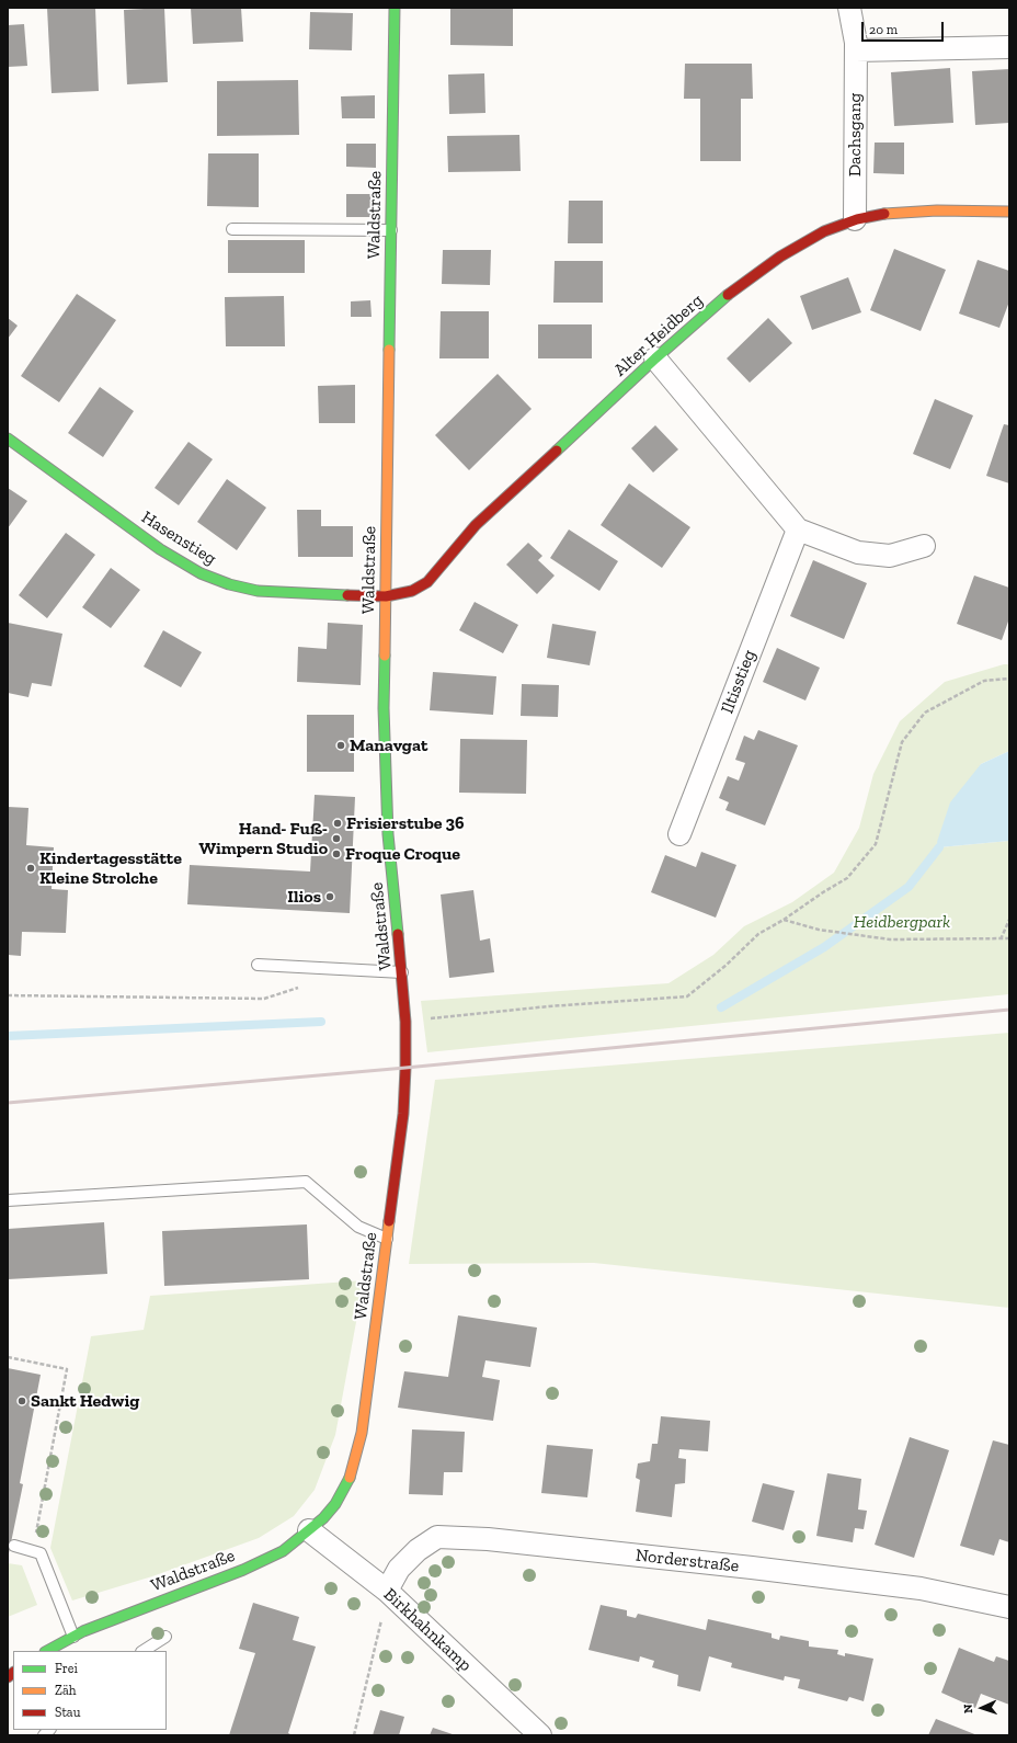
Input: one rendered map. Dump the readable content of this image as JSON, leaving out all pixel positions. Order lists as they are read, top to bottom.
{
  "streets": {
    "street": [
      "Dachsgang",
      "Waldstraße",
      "Alter Heidberg",
      "Hasenstieg",
      "Iltisstieg",
      "Norderstraße",
      "Birkhahnkamp"
    ]
  },
  "crossings": [
    ["Dachsgang", "Alter Heidberg"],
    ["Waldstraße", "Alter Heidberg"],
    ["Waldstraße", "Hasenstieg"],
    ["Waldstraße", "Birkhahnkamp"],
    ["Alter Heidberg", "Hasenstieg"],
    ["Norderstraße", "Birkhahnkamp"]
  ],
  "parks": ["Heidbergpark"],
  "places": [
    "Manavgat",
    "Frisierstube 36",
    "Hand- Fuß- Wimpern Studio",
    "Froque Croque",
    "Kindertagesstätte Kleine Strolche",
    "Ilios",
    "Sankt Hedwig"
  ],
  "legend": ["Frei", "Zäh", "Stau"],
  "scale_bar": "20 m",
  "north": "left"
}
